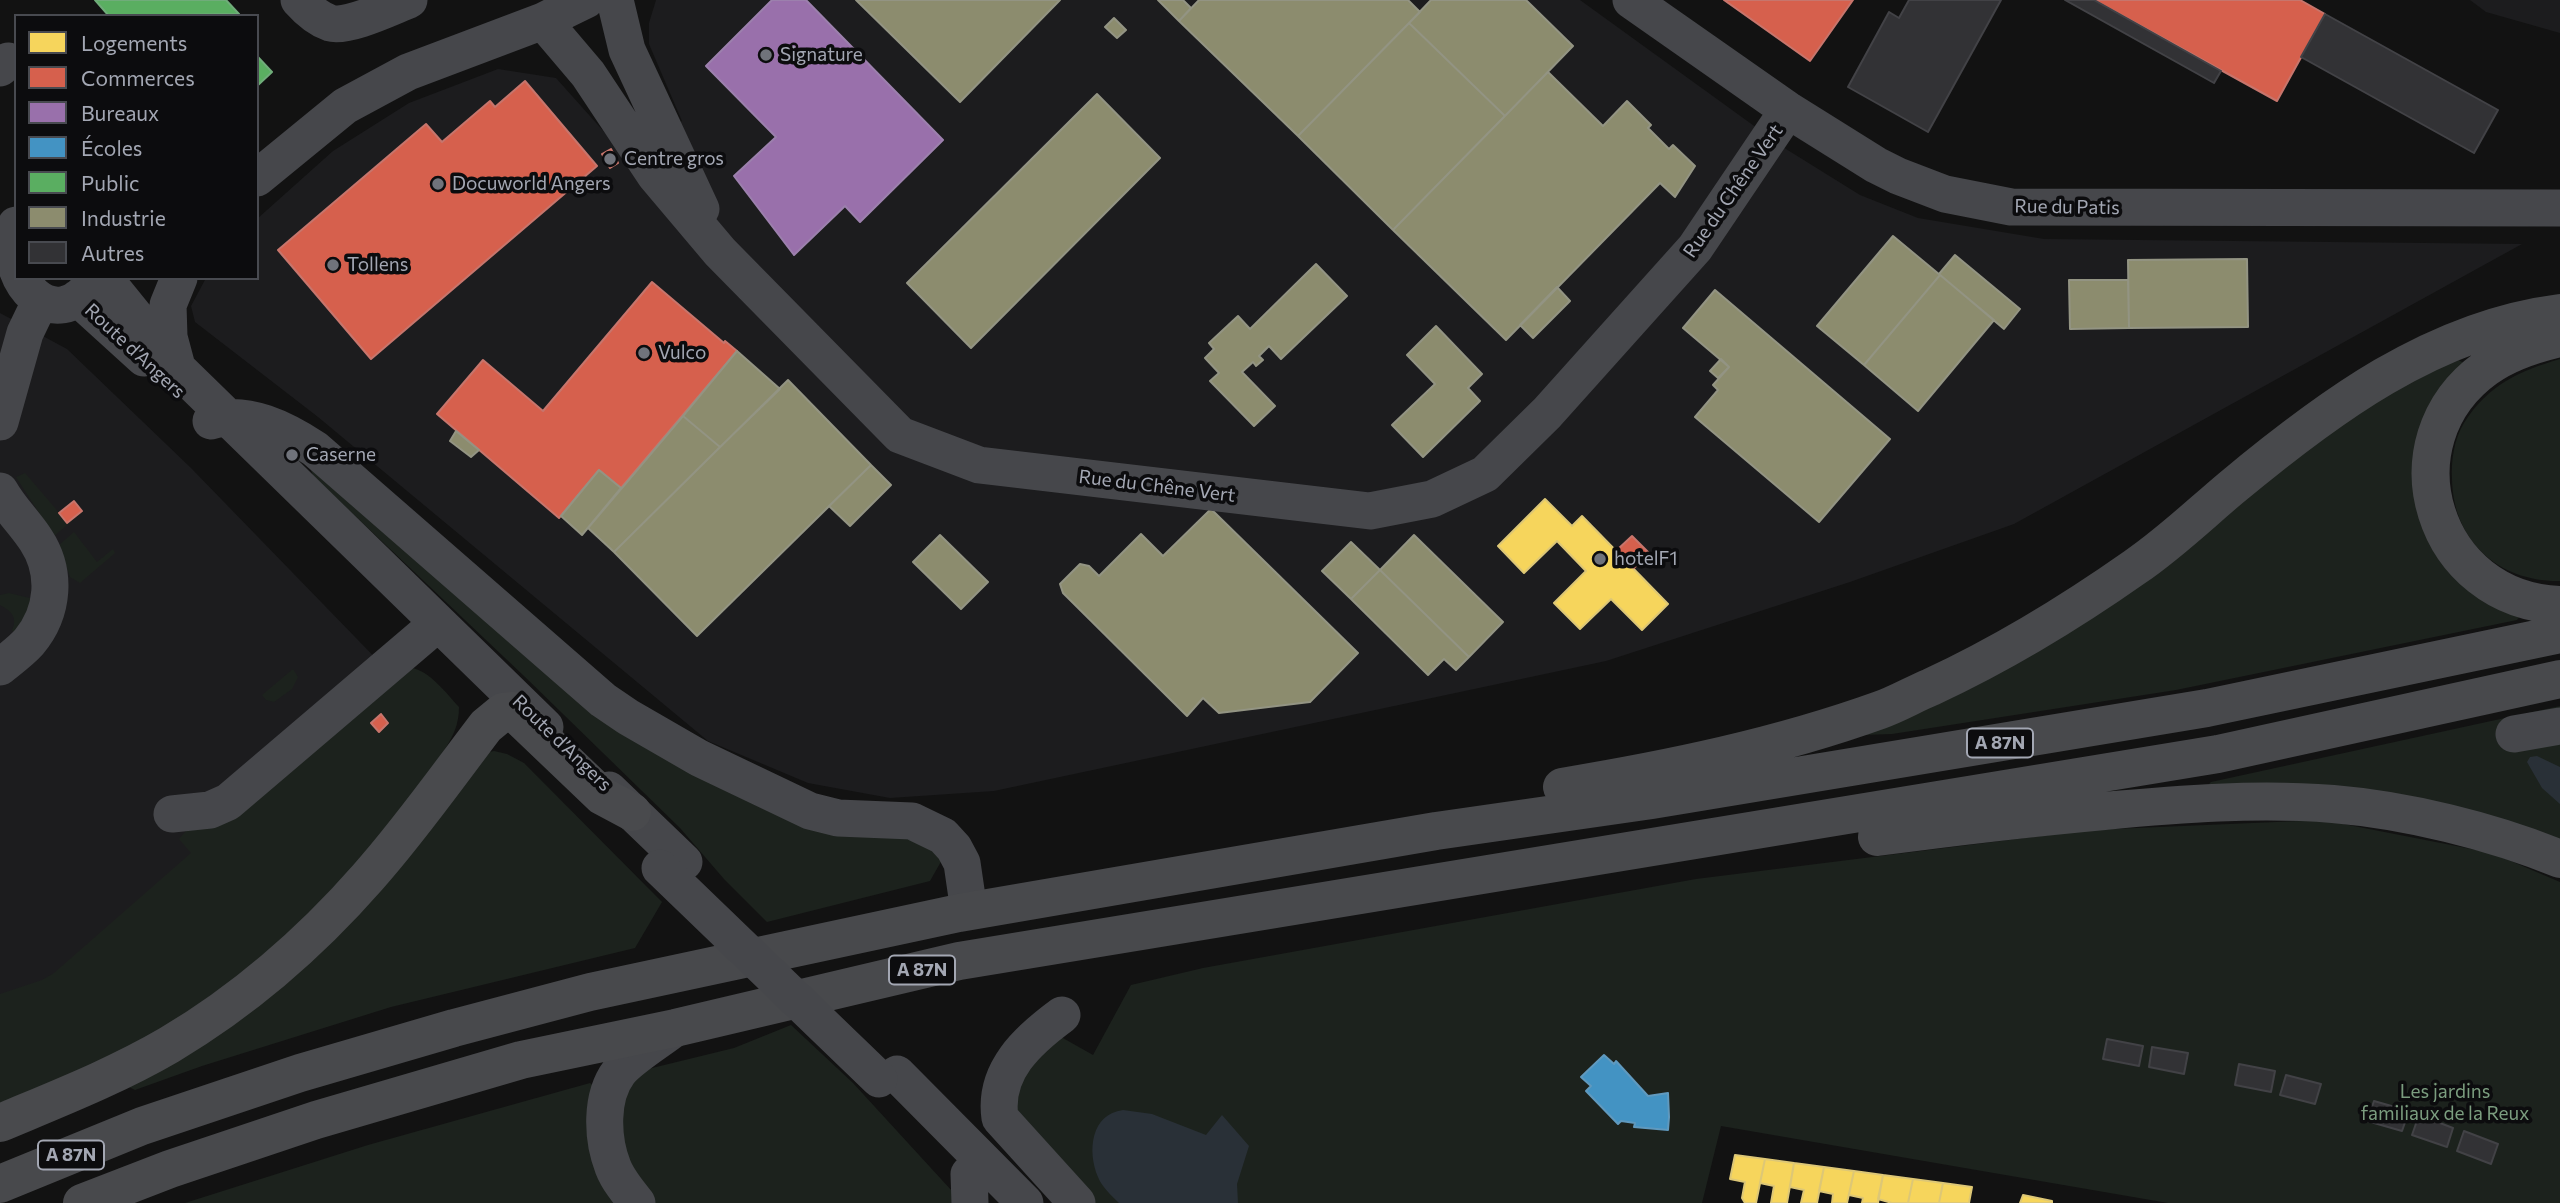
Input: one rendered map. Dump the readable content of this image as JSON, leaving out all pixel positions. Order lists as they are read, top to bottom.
{
  "streets": {
    "highway": ["A 87N"],
    "street": ["Rue du Chêne Vert", "Rue du Patis", "Route d’Angers"]
  },
  "crossings": [
    ["Rue du Chêne Vert", "Rue du Patis"]
  ],
  "parks": ["Les jardins familiaux de la Reux"],
  "places": [
    "Signature",
    "Centre gros",
    "Docuworld Angers",
    "Tollens",
    "Vulco",
    "Caserne",
    "hotelF1"
  ],
  "legend": [
    "Logements",
    "Commerces",
    "Bureaux",
    "Écoles",
    "Public",
    "Industrie",
    "Autres"
  ]
}
